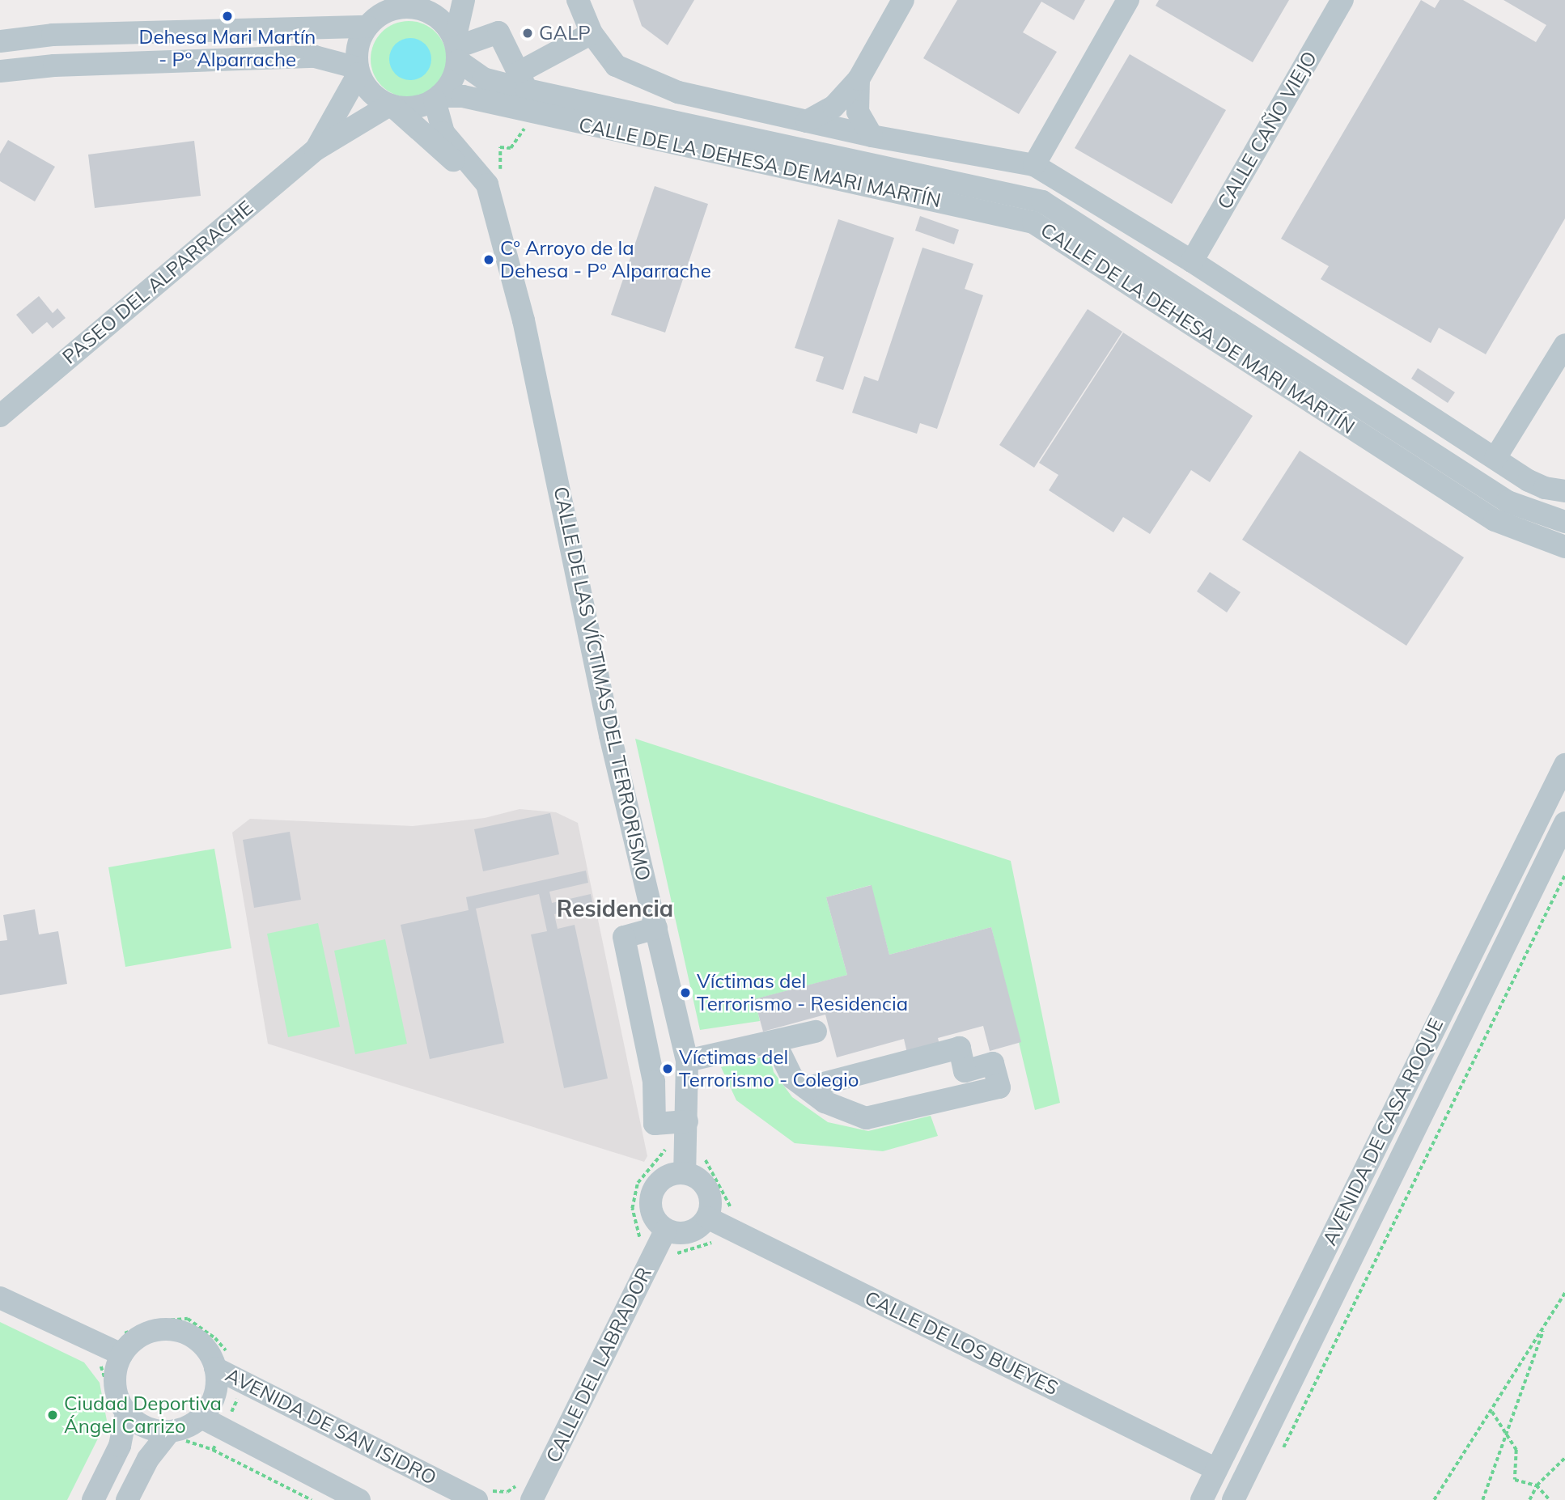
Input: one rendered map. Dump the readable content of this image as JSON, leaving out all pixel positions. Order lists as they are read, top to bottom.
{
  "streets": {
    "street": [
      "CALLE CAÑO VIEJO",
      "CALLE DE LA DEHESA DE MARI MARTÍN",
      "PASEO DEL ALPARRACHE",
      "CALLE DE LAS VÍCTIMAS DEL TERRORISMO",
      "AVENIDA DE CASA ROQUE",
      "CALLE DE LOS BUEYES",
      "CALLE DEL LABRADOR",
      "AVENIDA DE SAN ISIDRO"
    ]
  },
  "crossings": [
    ["CALLE DE LA DEHESA DE MARI MARTÍN", "PASEO DEL ALPARRACHE"],
    ["CALLE DE LA DEHESA DE MARI MARTÍN", "CALLE DE LAS VÍCTIMAS DEL TERRORISMO"],
    ["PASEO DEL ALPARRACHE", "CALLE DE LAS VÍCTIMAS DEL TERRORISMO"],
    ["CALLE DE LAS VÍCTIMAS DEL TERRORISMO", "CALLE DE LOS BUEYES"],
    ["CALLE DE LAS VÍCTIMAS DEL TERRORISMO", "CALLE DEL LABRADOR"],
    ["AVENIDA DE CASA ROQUE", "CALLE DE LOS BUEYES"],
    ["CALLE DE LOS BUEYES", "CALLE DEL LABRADOR"]
  ],
  "districts": ["Residencia"],
  "places": [
    "Dehesa Mari Martín - Pº Alparrache",
    "GALP",
    "Cº Arroyo de la Dehesa - Pº Alparrache",
    "Víctimas del Terrorismo - Residencia",
    "Víctimas del Terrorismo - Colegio",
    "Ciudad Deportiva Ángel Carrizo"
  ]
}
